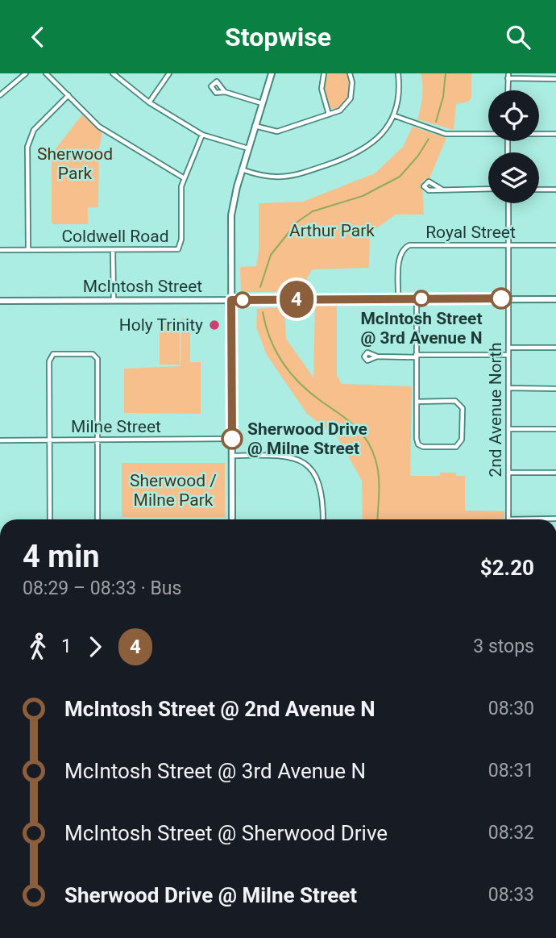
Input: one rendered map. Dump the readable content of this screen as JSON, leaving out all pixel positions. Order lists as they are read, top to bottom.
{
  "streets": {
    "street": [
      "Royal Street",
      "Coldwell Road",
      "McIntosh Street",
      "2nd Avenue North",
      "Milne Street"
    ]
  },
  "crossings": [
    ["Royal Street", "McIntosh Street"],
    ["Royal Street", "2nd Avenue North"],
    ["McIntosh Street", "2nd Avenue North"]
  ],
  "parks": ["Sherwood Park", "Arthur Park", "Sherwood / Milne Park"],
  "places": ["McIntosh Street @ 3rd Avenue N", "Holy Trinity", "Sherwood Drive @ Milne Street"],
  "lines": ["bus line 4"],
  "page": {
    "header": "Stopwise",
    "on_map": "4",
    "heading": ["4 min", "08:29 – 08:33 · Bus", "$2.20"],
    "legs": ["1", "4", "3 stops"],
    "list": [
      {
        "name": "McIntosh Street @ 2nd Avenue N",
        "value": "08:30"
      },
      {
        "name": "McIntosh Street @ 3rd Avenue N",
        "value": "08:31"
      },
      {
        "name": "McIntosh Street @ Sherwood Drive",
        "value": "08:32"
      },
      {
        "name": "Sherwood Drive @ Milne Street",
        "value": "08:33"
      }
    ]
  }
}
